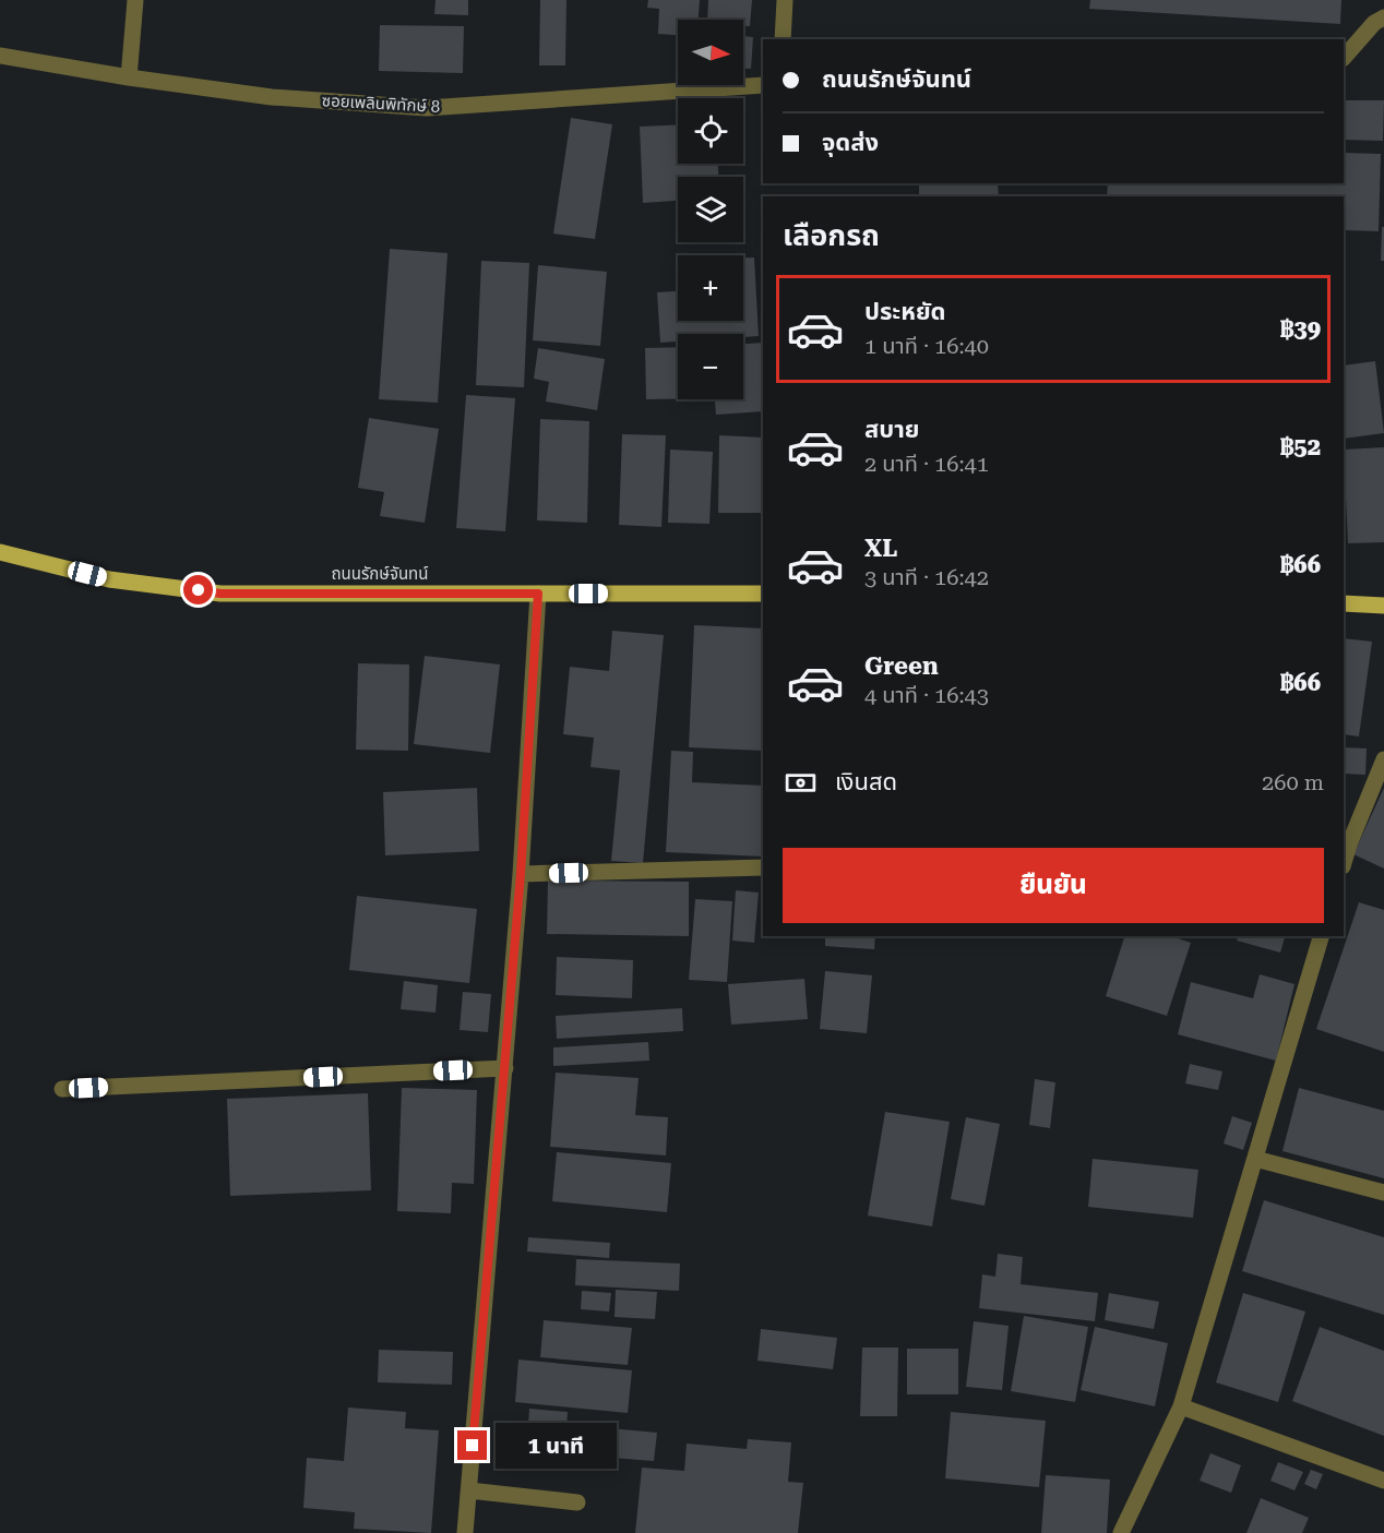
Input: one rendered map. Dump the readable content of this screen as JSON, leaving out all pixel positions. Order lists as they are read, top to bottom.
{
  "streets": {
    "main road": ["ถนนรักษ์จันทน์"],
    "street": ["ซอยเพลินพิทักษ์ 8"]
  },
  "north": "right",
  "page": {
    "map_buttons": ["+", "−"],
    "banner": ["ถนนรักษ์จันทน์", "จุดส่ง"],
    "heading": "เลือกรถ",
    "list": [
      {
        "name": "ประหยัด",
        "note": "1 นาที · 16:40",
        "value": "฿39"
      },
      {
        "name": "สบาย",
        "note": "2 นาที · 16:41",
        "value": "฿52"
      },
      {
        "name": "XL",
        "note": "3 นาที · 16:42",
        "value": "฿66"
      },
      {
        "name": "Green",
        "note": "4 นาที · 16:43",
        "value": "฿66"
      }
    ],
    "pay": ["เงินสด", "260 m"],
    "buttons": "ยืนยัน",
    "bubble": "1 นาที"
  }
}
